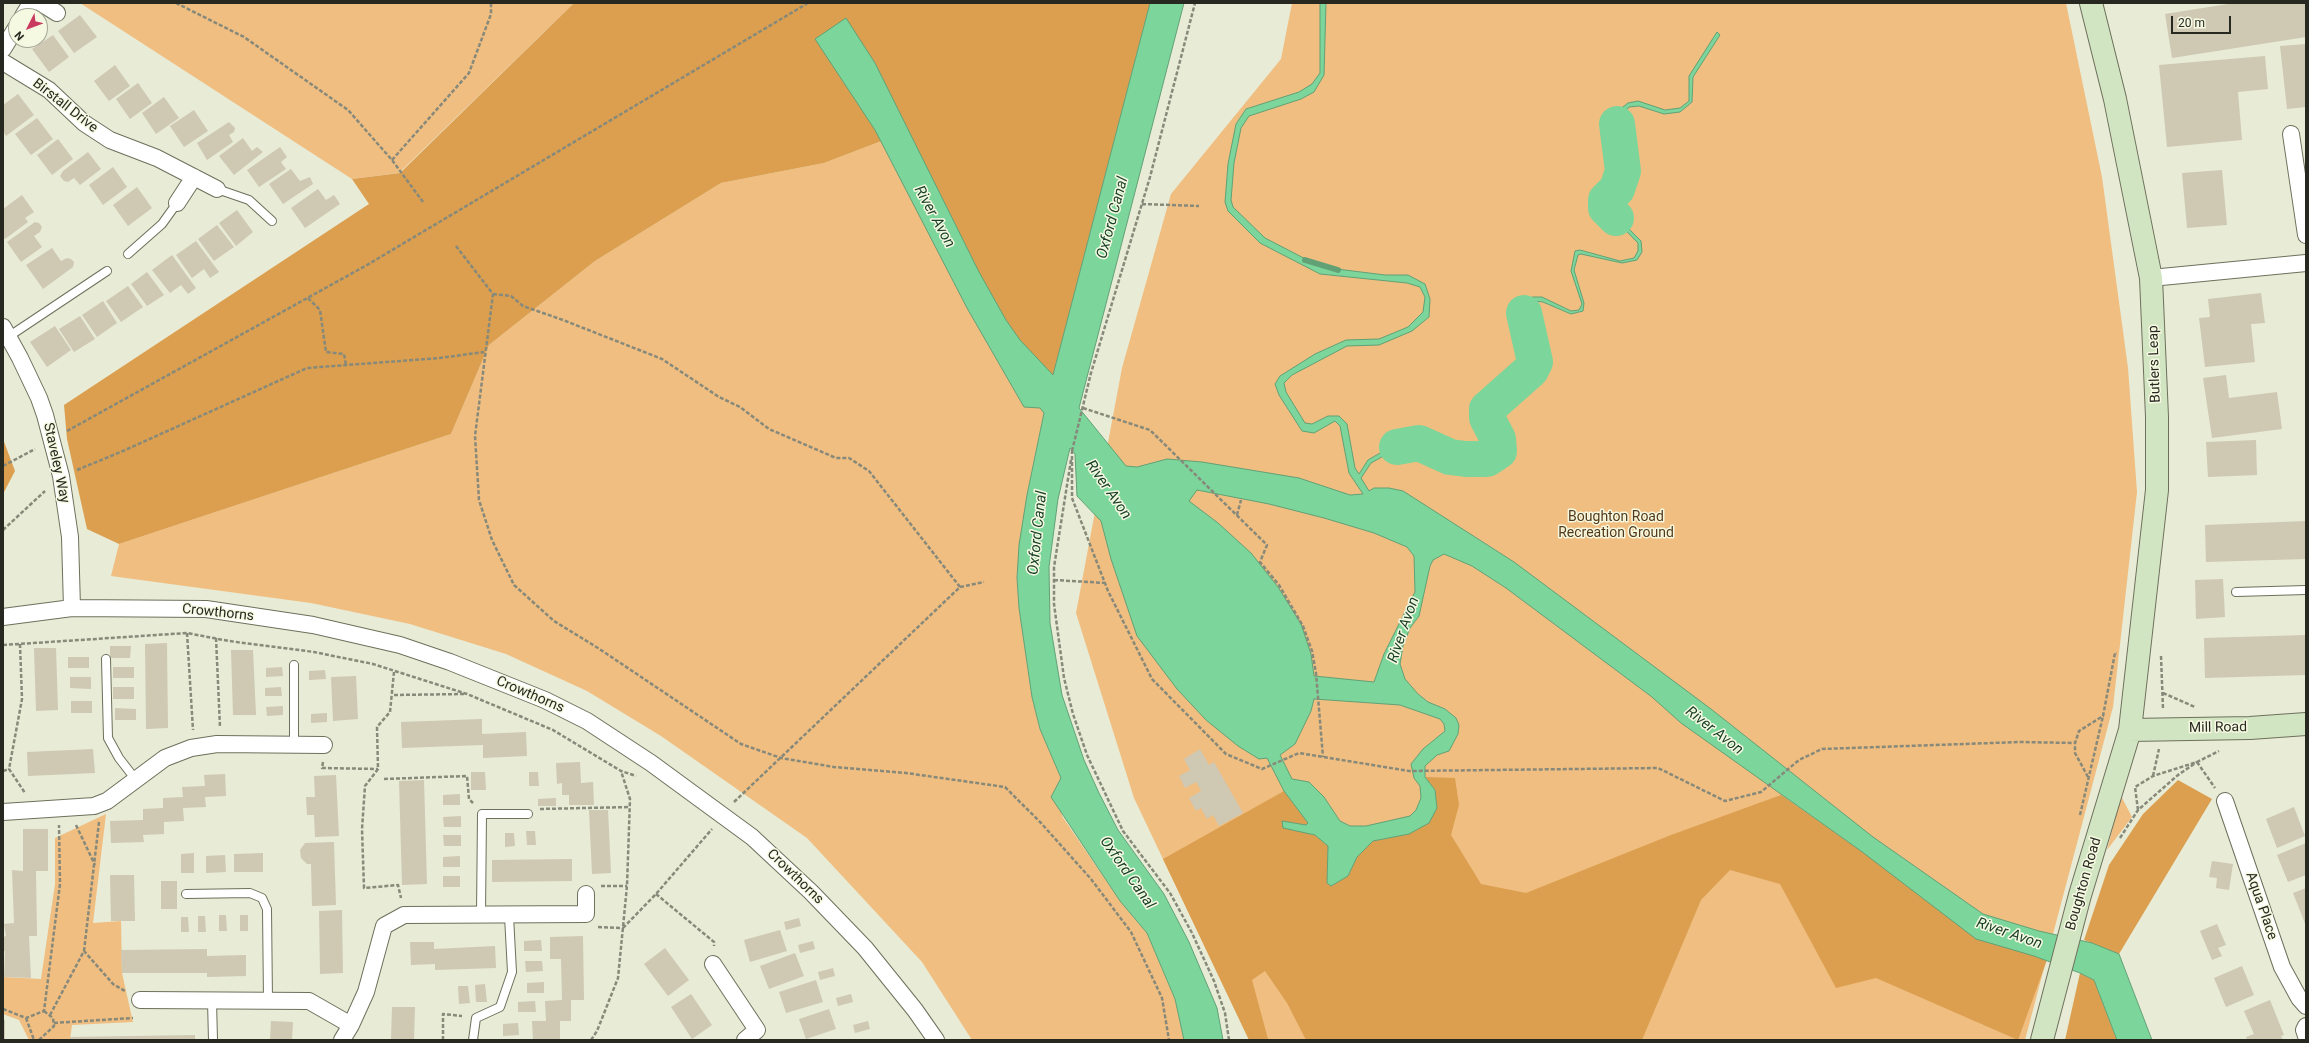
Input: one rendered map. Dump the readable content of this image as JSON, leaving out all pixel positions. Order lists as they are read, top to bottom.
{
  "streets": {
    "street": [
      "Birstall Drive",
      "Butlers Leap",
      "Staveley Way",
      "Crowthorns",
      "Mill Road",
      "Boughton Road",
      "Aqua Place"
    ]
  },
  "crossings": [
    ["Butlers Leap", "Mill Road"],
    ["Butlers Leap", "Boughton Road"],
    ["Staveley Way", "Crowthorns"],
    ["Mill Road", "Boughton Road"]
  ],
  "water": ["River Avon", "Oxford Canal"],
  "parks": ["Boughton Road Recreation Ground"],
  "scale_bar": "20 m",
  "north": "bottom left"
}
